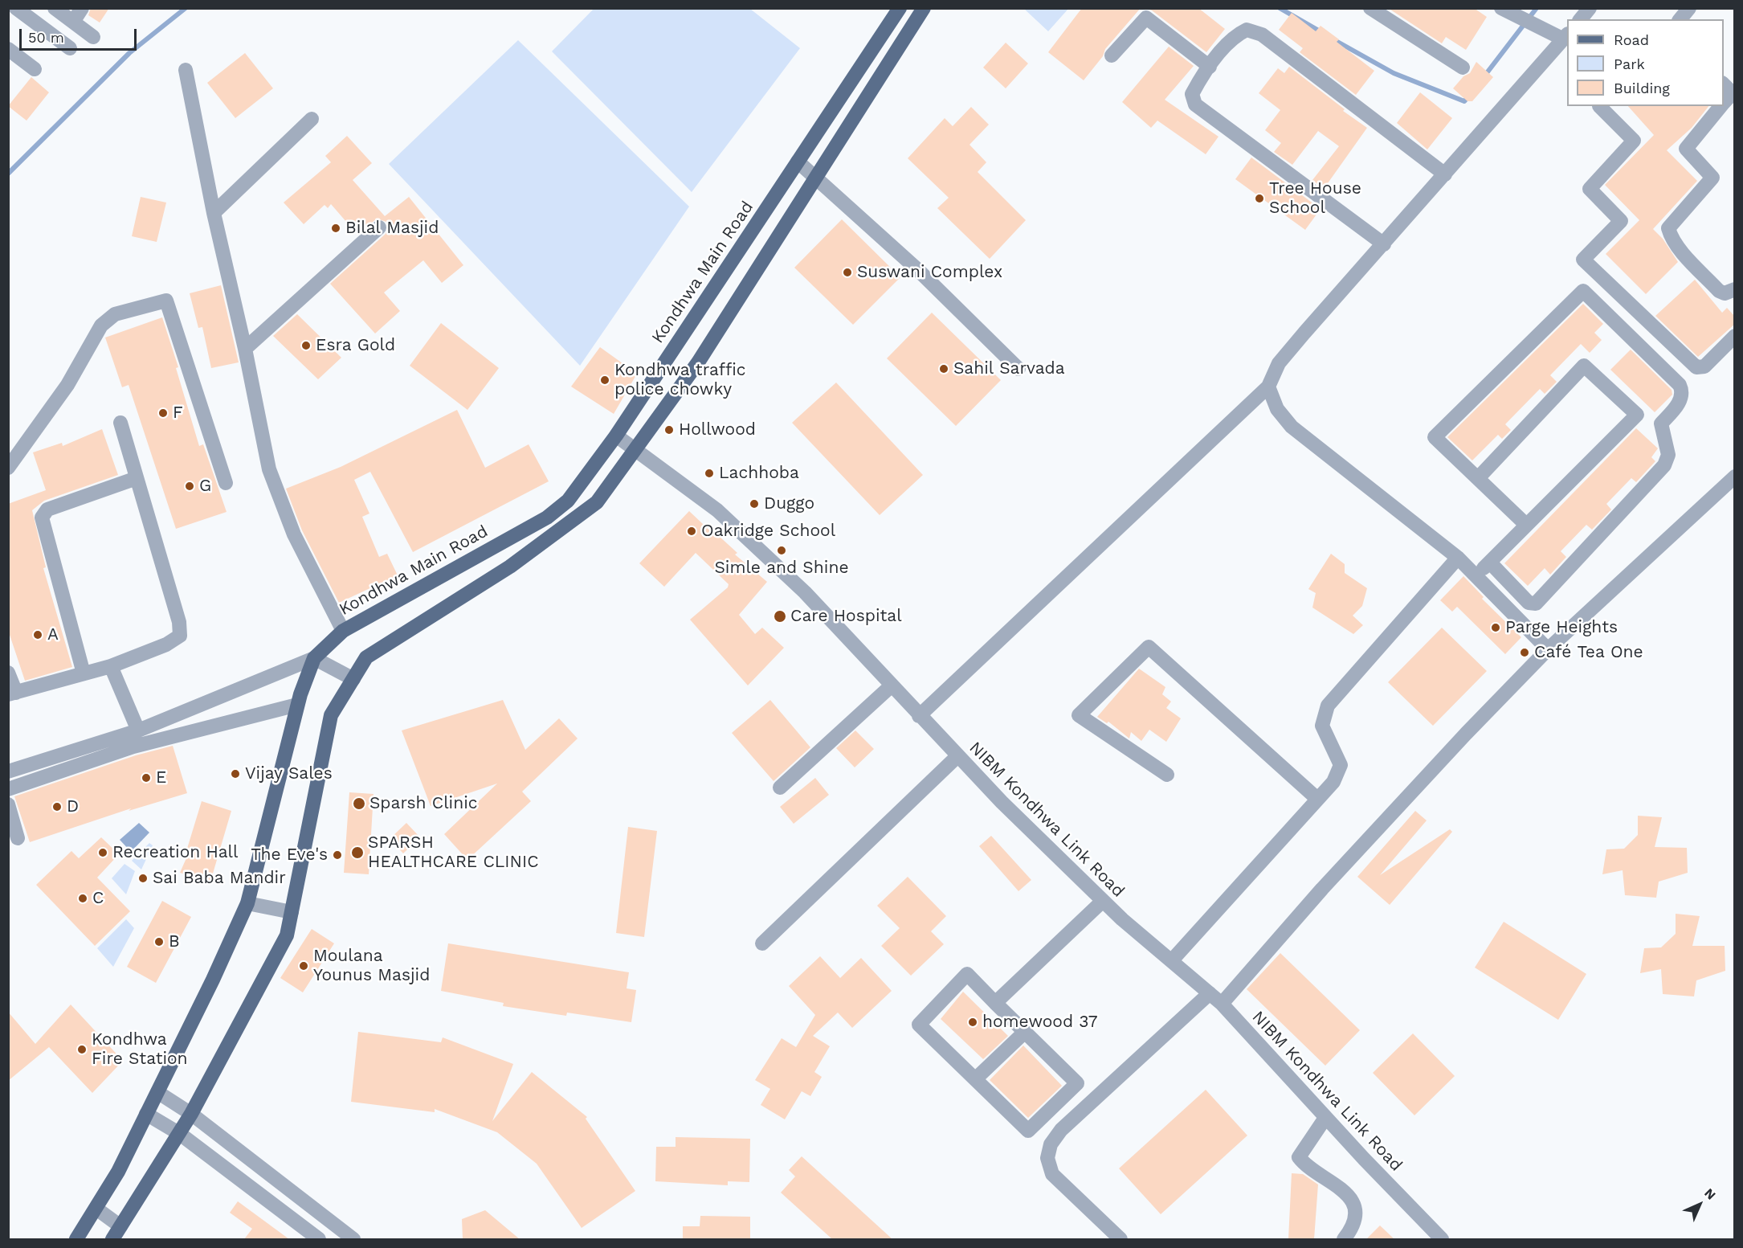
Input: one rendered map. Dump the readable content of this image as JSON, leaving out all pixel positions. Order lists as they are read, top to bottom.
{
  "streets": {
    "main road": ["Kondhwa Main Road"],
    "street": ["NIBM Kondhwa Link Road"]
  },
  "crossings": [
    ["Kondhwa Main Road", "NIBM Kondhwa Link Road"]
  ],
  "places": [
    "Tree House School",
    "Bilal Masjid",
    "Suswani Complex",
    "Esra Gold",
    "Sahil Sarvada",
    "Kondhwa traffic police chowky",
    "F",
    "Hollwood",
    "Lachhoba",
    "G",
    "Duggo",
    "Oakridge School",
    "Simle and Shine",
    "Care Hospital",
    "Parge Heights",
    "A",
    "Café Tea One",
    "Vijay Sales",
    "E",
    "Sparsh Clinic",
    "D",
    "Recreation Hall",
    "SPARSH HEALTHCARE CLINIC",
    "The Eve's",
    "Sai Baba Mandir",
    "C",
    "B",
    "Moulana Younus Masjid",
    "homewood 37",
    "Kondhwa Fire Station"
  ],
  "legend": ["Road", "Park", "Building"],
  "scale_bar": "50 m",
  "north": "top right"
}
